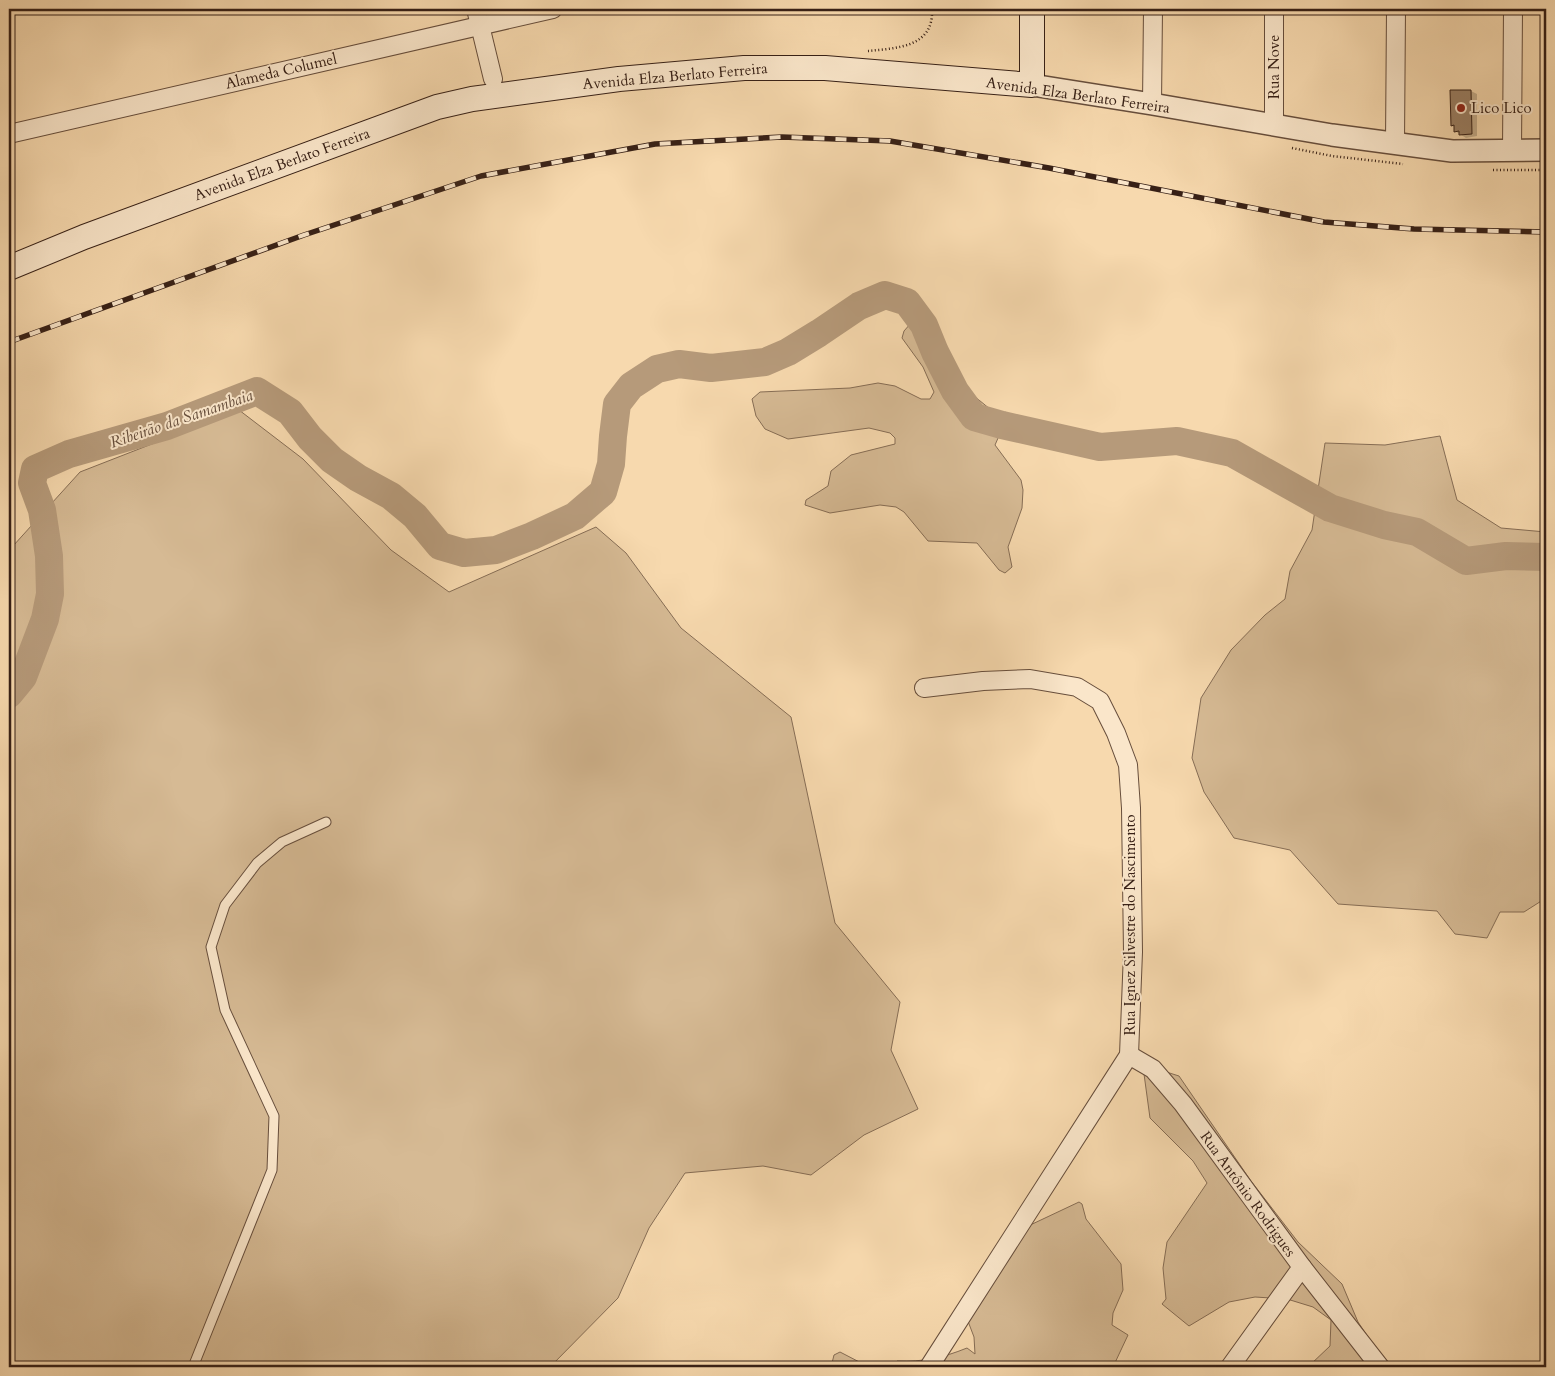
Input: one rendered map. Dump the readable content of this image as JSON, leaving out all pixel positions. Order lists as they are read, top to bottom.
{
  "streets": {
    "main road": ["Avenida Elza Berlato Ferreira"],
    "street": [
      "Rua Nove",
      "Alameda Columel",
      "Rua Ignez Silvestre do Nascimento",
      "Rua Antônio Rodrigues"
    ]
  },
  "crossings": [
    ["Rua Nove", "Avenida Elza Berlato Ferreira"],
    ["Rua Ignez Silvestre do Nascimento", "Rua Antônio Rodrigues"]
  ],
  "water": ["Ribeirão da Samambaia"],
  "places": ["Lico Lico"]
}
